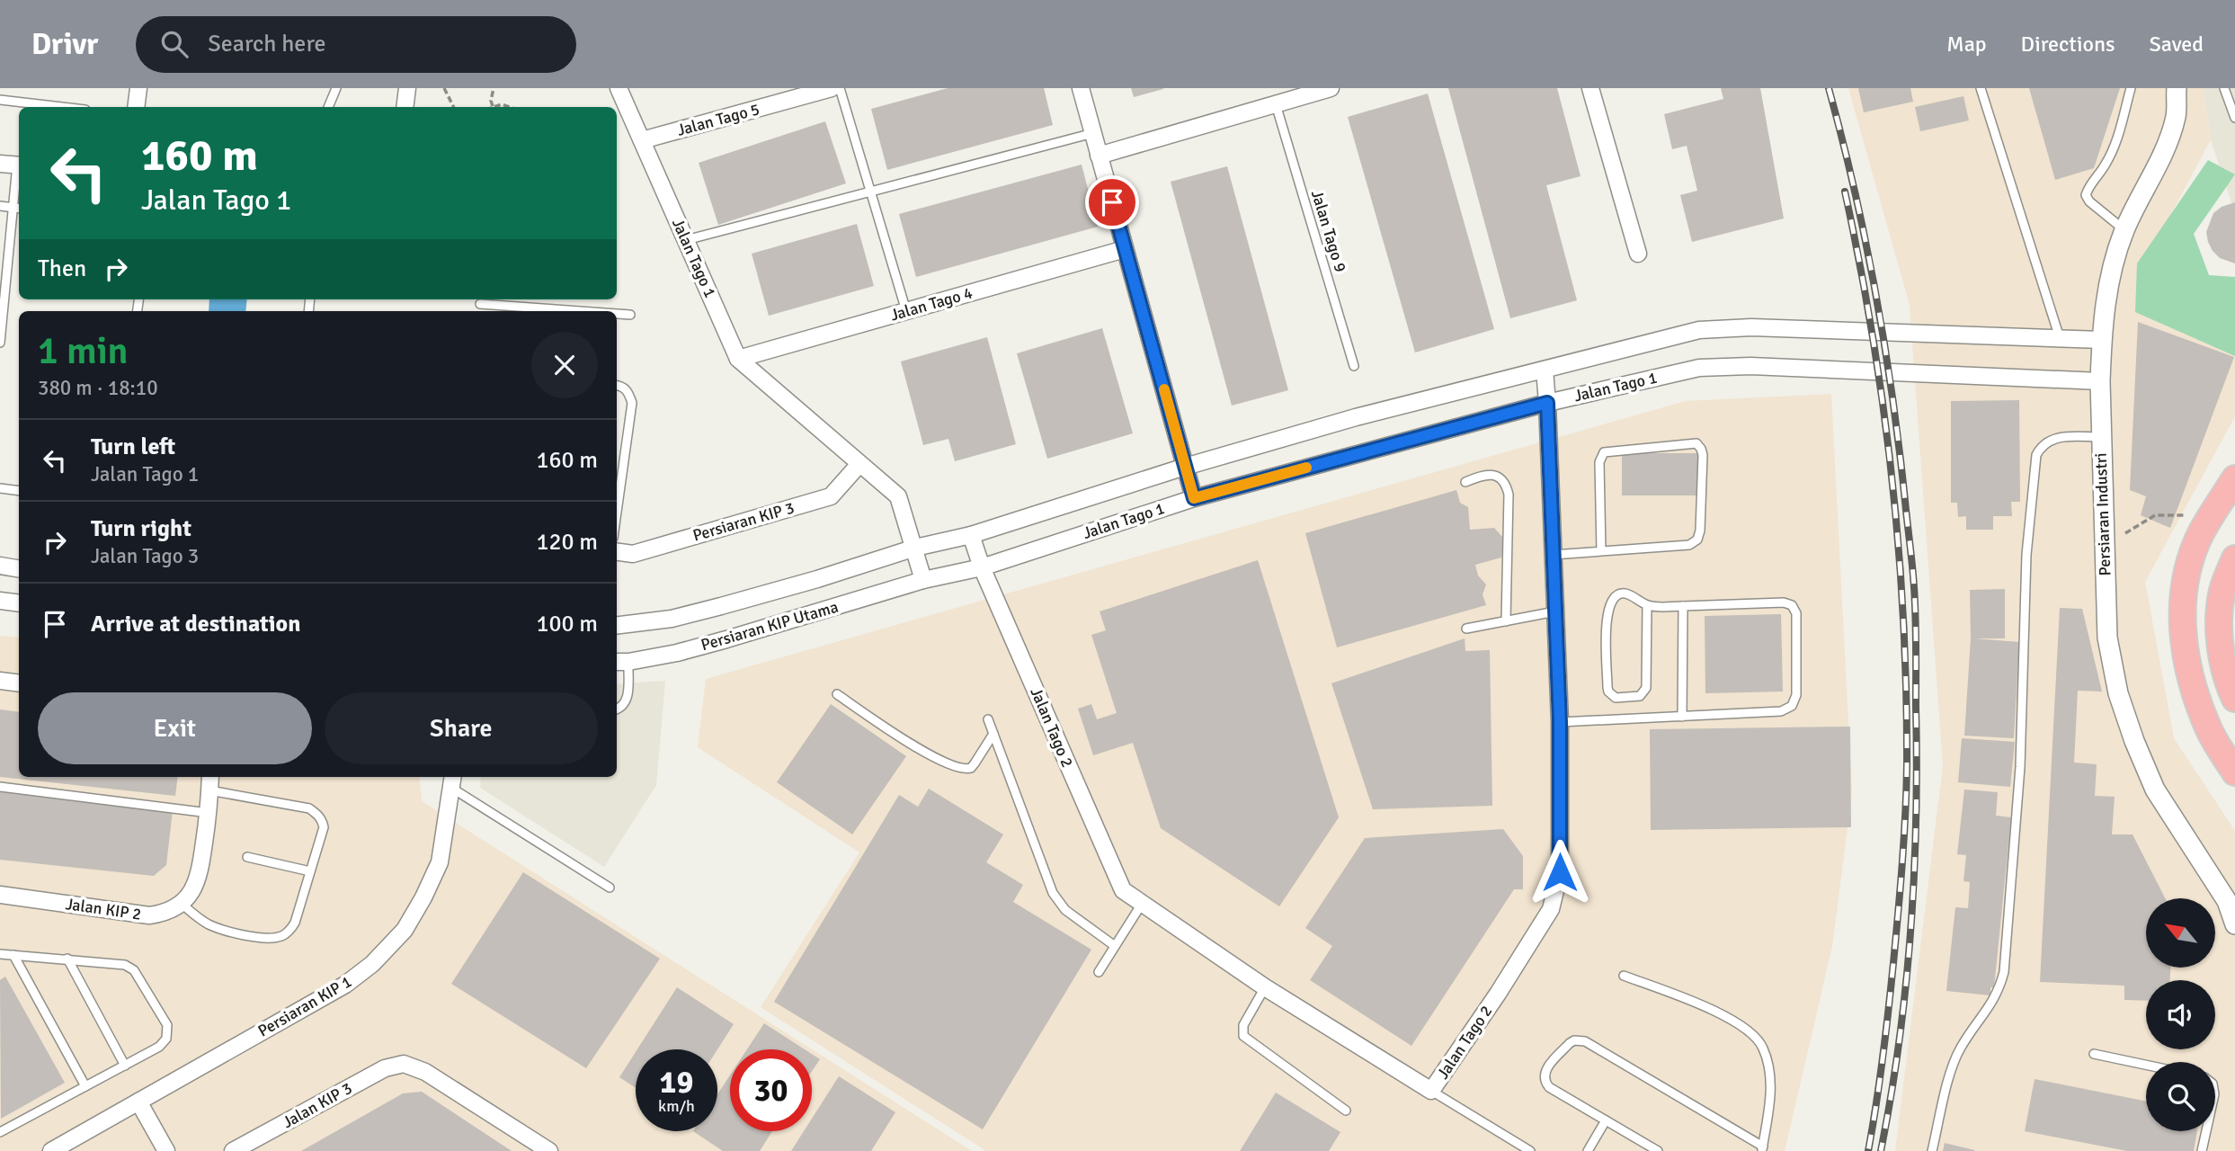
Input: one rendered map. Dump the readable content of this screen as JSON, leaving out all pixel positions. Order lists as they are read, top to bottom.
{
  "streets": {
    "street": [
      "Jalan Tago 5",
      "Jalan Tago 1",
      "Jalan Tago 4",
      "Persiaran Industri",
      "Persiaran KIP 3",
      "Persiaran KIP Utama",
      "Jalan Tago 2",
      "Jalan KIP 2",
      "Persiaran KIP 1",
      "Jalan KIP 3"
    ],
    "lane": ["Jalan Tago 9"]
  },
  "crossings": [
    ["Jalan Tago 5", "Jalan Tago 1"],
    ["Jalan Tago 1", "Jalan Tago 4"],
    ["Jalan Tago 1", "Persiaran Industri"],
    ["Jalan Tago 1", "Persiaran KIP 3"],
    ["Jalan Tago 1", "Persiaran KIP Utama"],
    ["Jalan Tago 1", "Jalan Tago 2"]
  ],
  "north": "top left",
  "page": {
    "header": "Drivr",
    "search": "Search here",
    "nav": ["Map", "Directions", "Saved"],
    "turn": ["160 m", "Jalan Tago 1"],
    "then": "Then",
    "heading": ["1 min", "380 m · 18:10"],
    "list": [
      {
        "name": "Turn left",
        "note": "Jalan Tago 1",
        "value": "160 m"
      },
      {
        "name": "Turn right",
        "note": "Jalan Tago 3",
        "value": "120 m"
      },
      {
        "name": "Arrive at destination",
        "value": "100 m"
      }
    ],
    "buttons": ["Exit", "Share"],
    "speed": "19 km/h",
    "limit": "30"
  }
}
